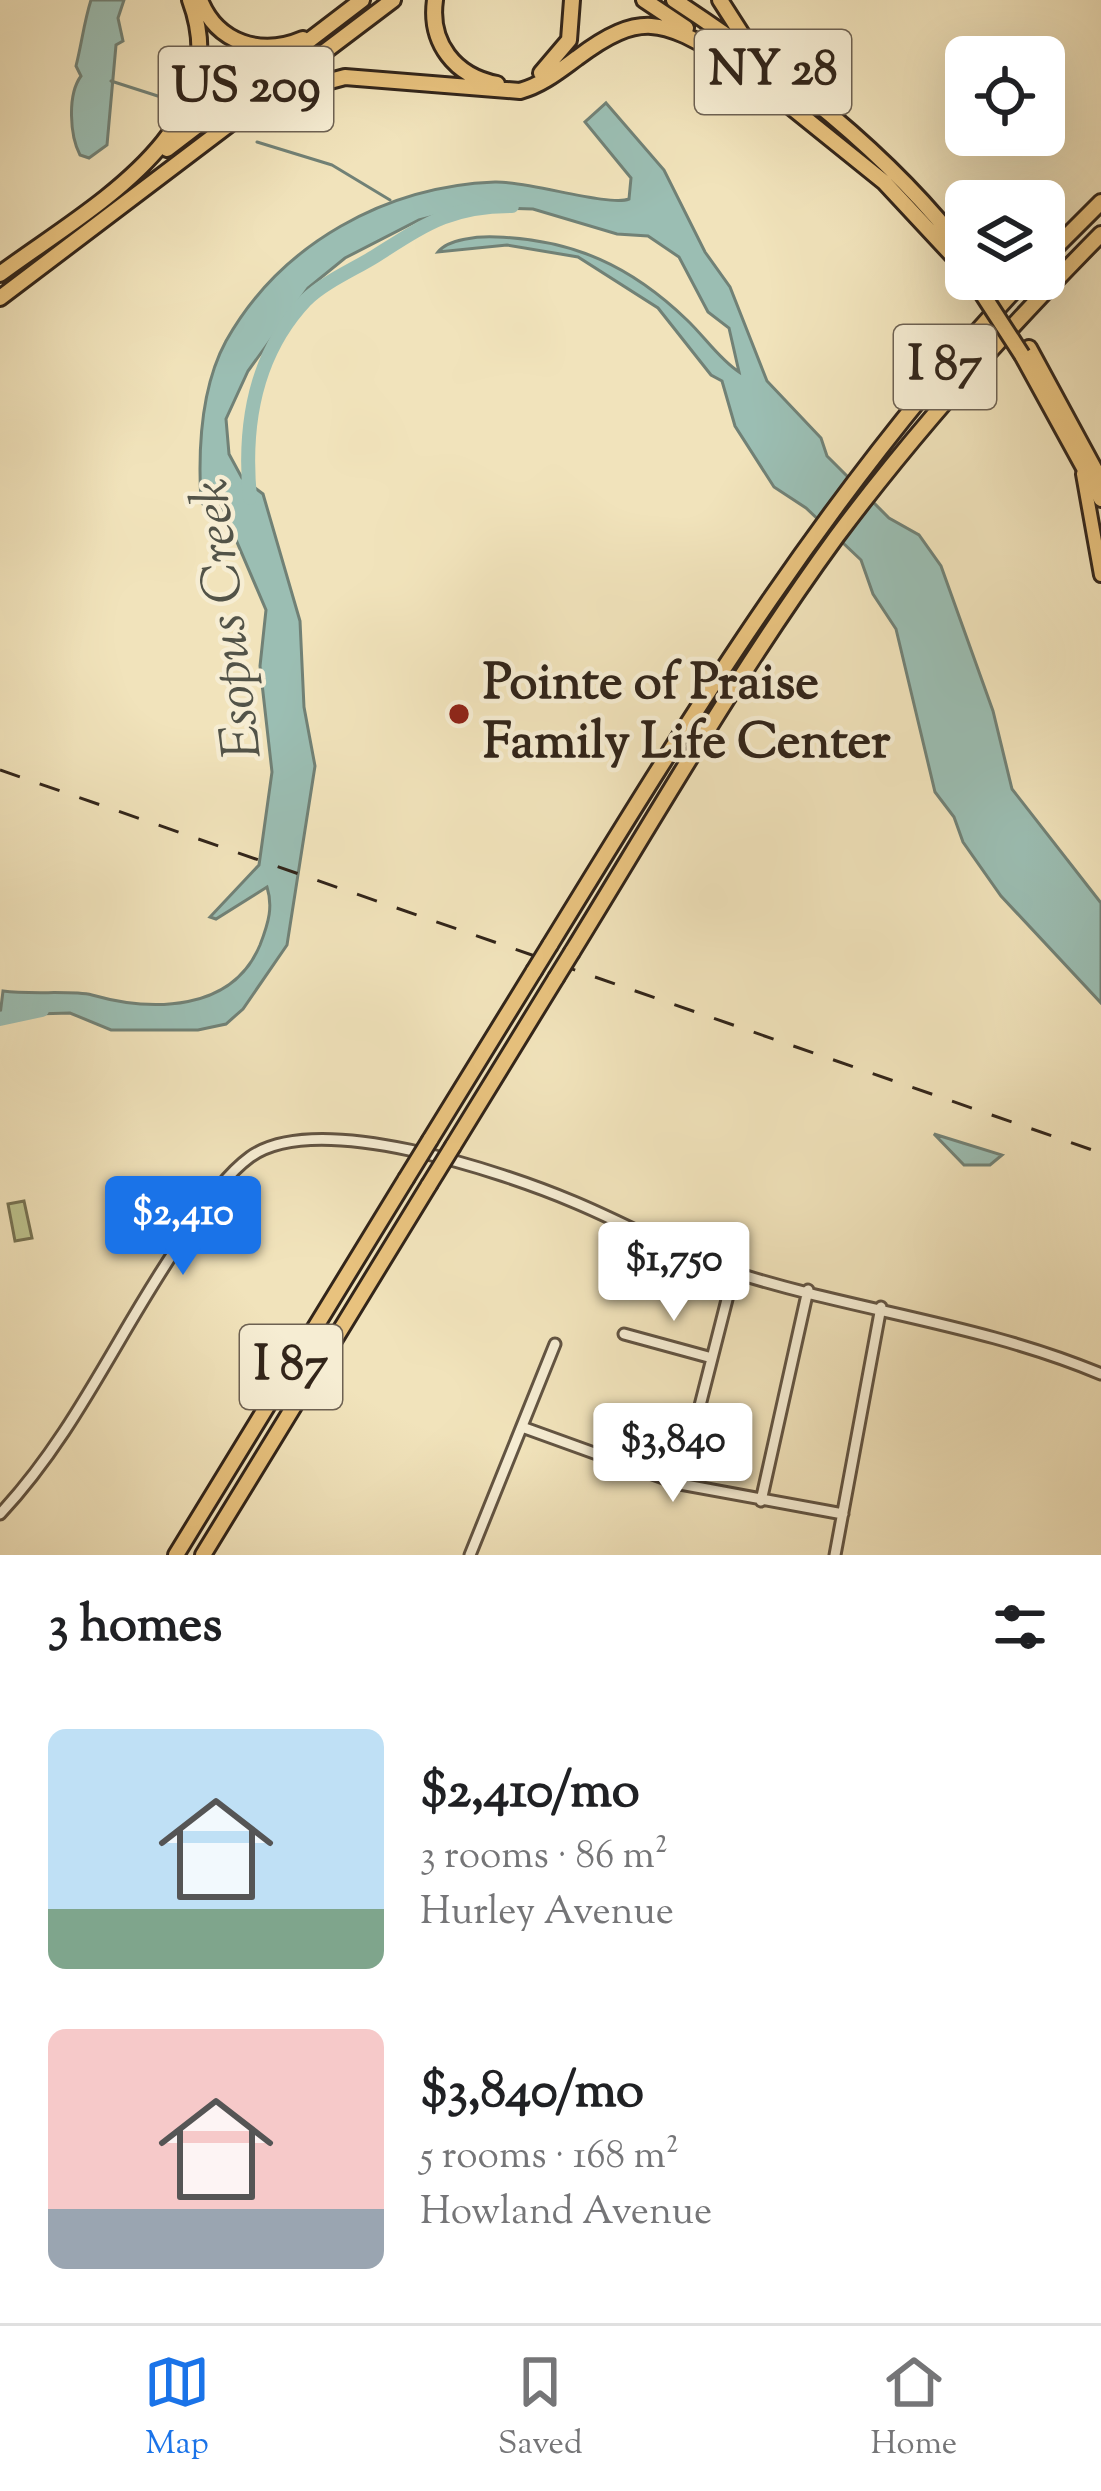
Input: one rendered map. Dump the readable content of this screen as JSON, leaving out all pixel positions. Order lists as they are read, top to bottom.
{
  "streets": {
    "highway": ["NY 28", "US 209", "I 87"]
  },
  "water": ["Esopus Creek"],
  "places": ["Pointe of Praise Family Life Center"],
  "page": {
    "price": ["$2,410", "$1,750", "$3,840"],
    "heading": "3 homes",
    "list": [
      {
        "name": "$2,410/mo",
        "note": "3 rooms · 86 m² · Hurley Avenue"
      },
      {
        "name": "$3,840/mo",
        "note": "5 rooms · 168 m² · Howland Avenue"
      }
    ],
    "tabs": ["Map", "Saved", "Home"]
  }
}
